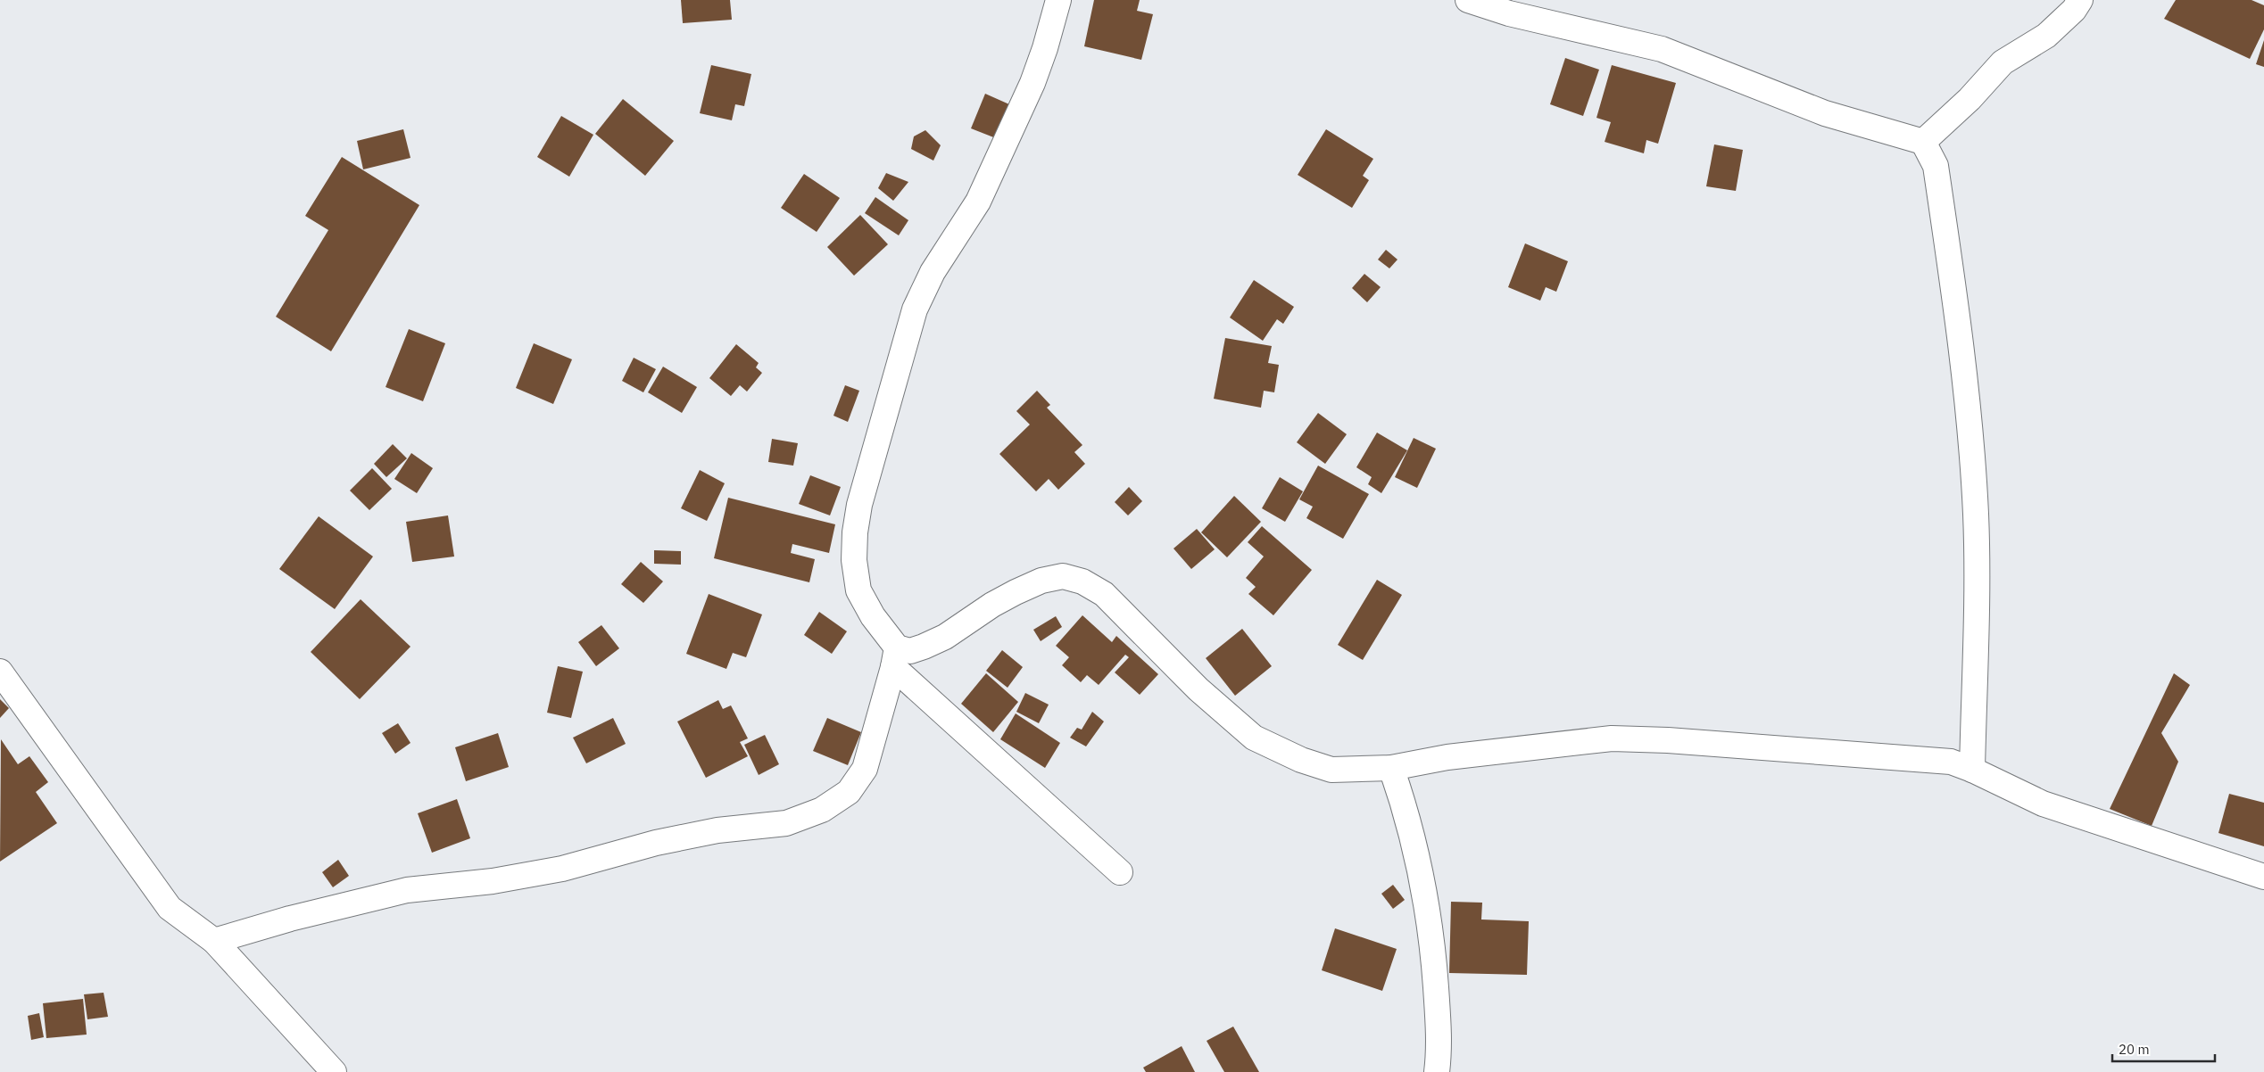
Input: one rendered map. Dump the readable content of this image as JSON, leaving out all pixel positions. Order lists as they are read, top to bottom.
{
  "scale_bar": "20 m"
}
